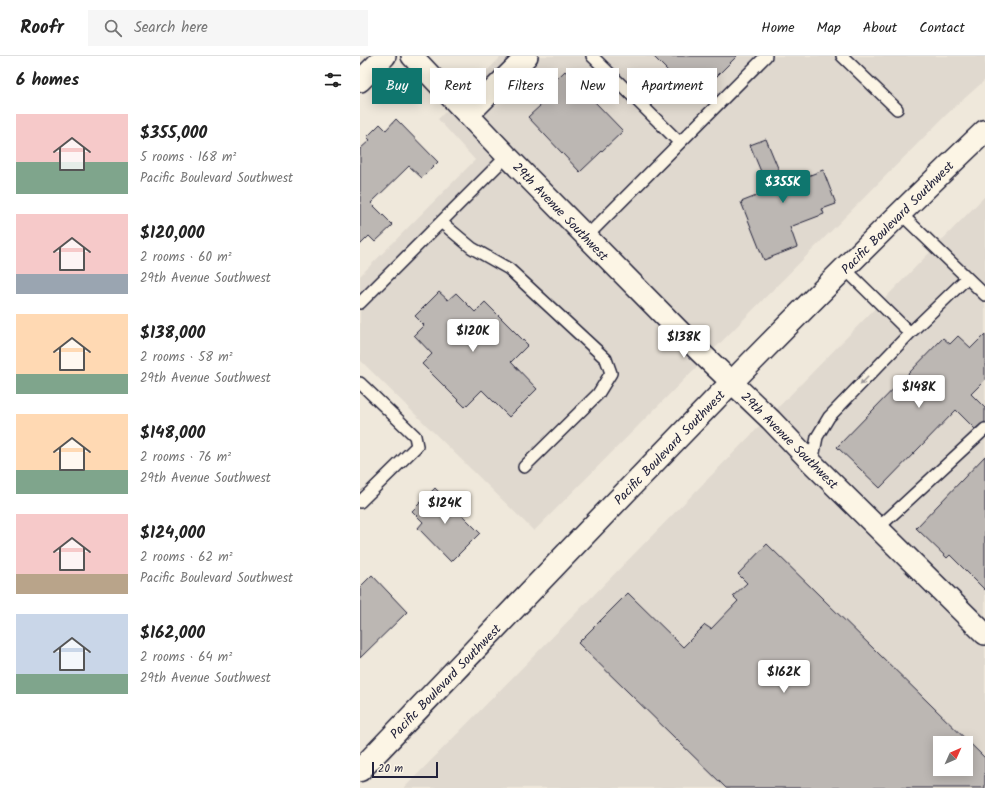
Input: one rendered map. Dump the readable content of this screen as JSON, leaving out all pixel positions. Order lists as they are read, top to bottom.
{
  "streets": {
    "main road": ["Pacific Boulevard Southwest"],
    "street": ["29th Avenue Southwest"]
  },
  "crossings": [
    ["29th Avenue Southwest", "Pacific Boulevard Southwest"]
  ],
  "scale_bar": "20 m",
  "north": "top right",
  "page": {
    "header": "Roofr",
    "search": "Search here",
    "nav": [
      "Home",
      "Map",
      "About",
      "Contact"
    ],
    "heading": "6 homes",
    "chip": [
      "Buy",
      "Rent",
      "Filters",
      "New",
      "Apartment"
    ],
    "list": [
      {
        "name": "$355,000",
        "note": "5 rooms · 168 m² · Pacific Boulevard Southwest"
      },
      {
        "name": "$120,000",
        "note": "2 rooms · 60 m² · 29th Avenue Southwest"
      },
      {
        "name": "$138,000",
        "note": "2 rooms · 58 m² · 29th Avenue Southwest"
      },
      {
        "name": "$148,000",
        "note": "2 rooms · 76 m² · 29th Avenue Southwest"
      },
      {
        "name": "$124,000",
        "note": "2 rooms · 62 m² · Pacific Boulevard Southwest"
      },
      {
        "name": "$162,000",
        "note": "2 rooms · 64 m² · 29th Avenue Southwest"
      }
    ],
    "price": [
      "$355K",
      "$120K",
      "$138K",
      "$148K",
      "$124K",
      "$162K"
    ],
    "scale": "20 m"
  }
}
